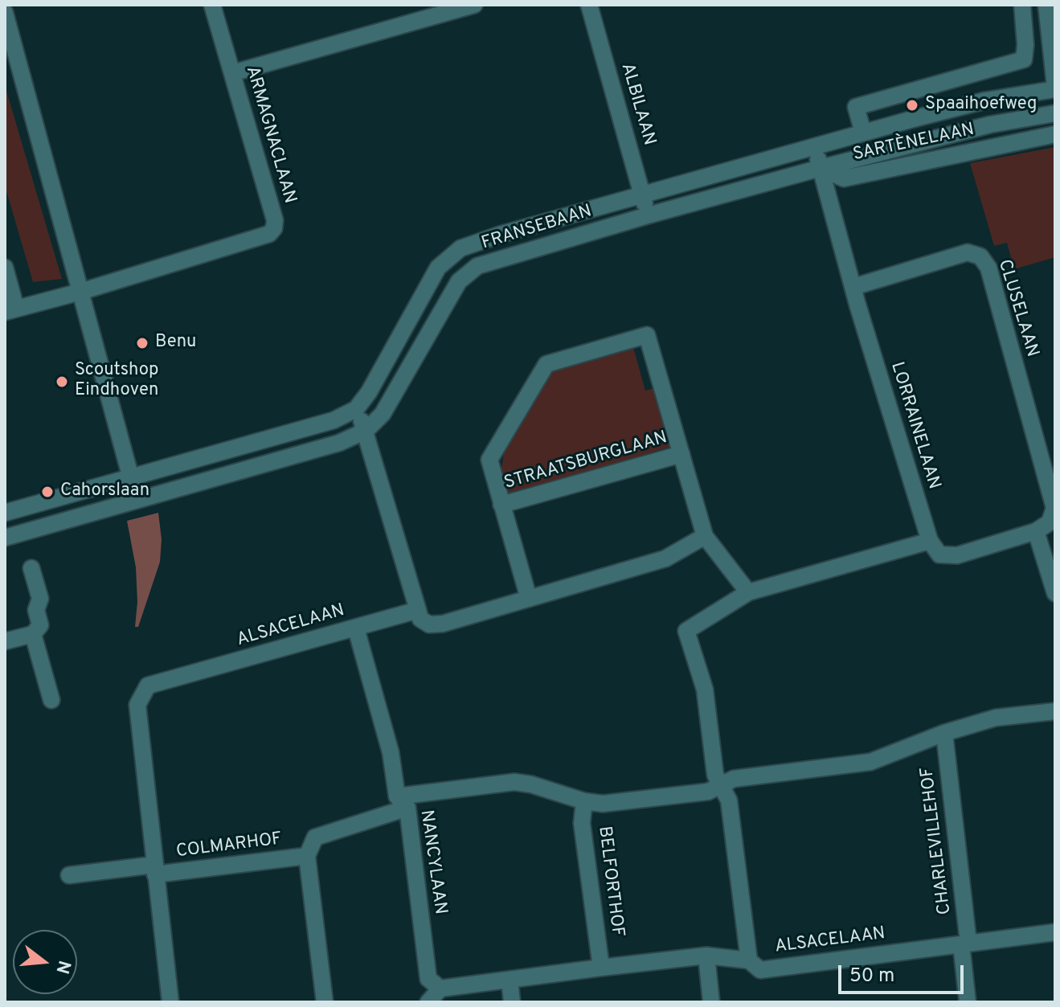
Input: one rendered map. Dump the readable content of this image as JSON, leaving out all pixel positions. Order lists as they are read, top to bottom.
{
  "streets": {
    "street": [
      "ALBILAAN",
      "ARMAGNACLAAN",
      "SARTÈNELAAN",
      "FRANSEBAAN",
      "CLUSELAAN",
      "LORRAINELAAN",
      "STRAATSBURGLAAN",
      "ALSACELAAN",
      "CHARLEVILLEHOF",
      "COLMARHOF",
      "NANCYLAAN",
      "BELFORTHOF"
    ]
  },
  "crossings": [
    ["ALBILAAN", "FRANSEBAAN"],
    ["SARTÈNELAAN", "FRANSEBAAN"],
    ["SARTÈNELAAN", "LORRAINELAAN"],
    ["FRANSEBAAN", "LORRAINELAAN"],
    ["CLUSELAAN", "LORRAINELAAN"],
    ["ALSACELAAN", "CHARLEVILLEHOF"],
    ["ALSACELAAN", "COLMARHOF"],
    ["ALSACELAAN", "NANCYLAAN"],
    ["ALSACELAAN", "BELFORTHOF"],
    ["CHARLEVILLEHOF", "BELFORTHOF"],
    ["COLMARHOF", "NANCYLAAN"],
    ["COLMARHOF", "BELFORTHOF"],
    ["NANCYLAAN", "BELFORTHOF"]
  ],
  "places": [
    "Spaaihoefweg",
    "Benu",
    "Scoutshop Eindhoven",
    "Cahorslaan"
  ],
  "scale_bar": "50 m",
  "north": "right"
}
